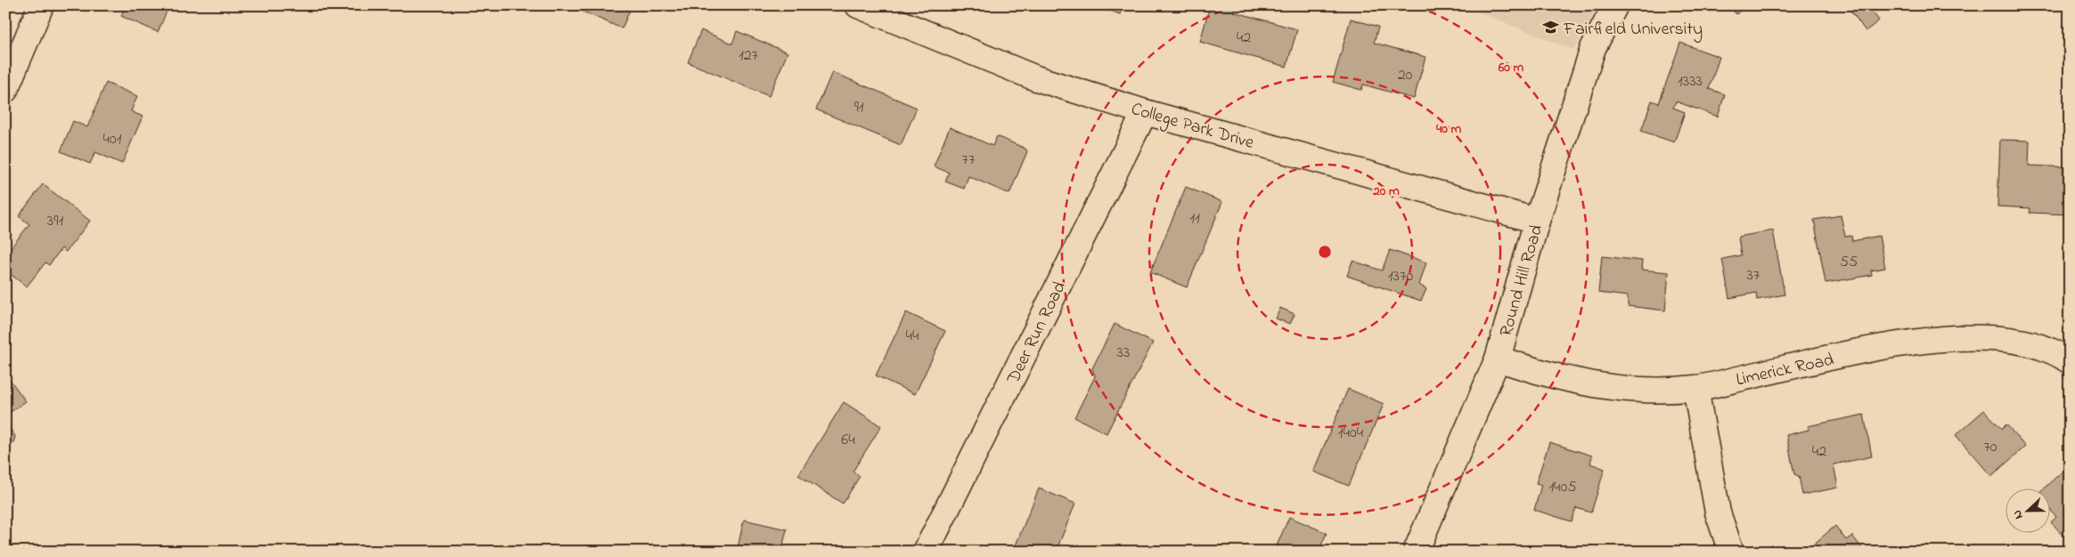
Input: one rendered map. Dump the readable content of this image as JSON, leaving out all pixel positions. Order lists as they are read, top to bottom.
{
  "streets": {
    "street": [
      "College Park Drive",
      "Round Hill Road",
      "Deer Run Road",
      "Limerick Road"
    ]
  },
  "crossings": [
    ["College Park Drive", "Round Hill Road"],
    ["College Park Drive", "Deer Run Road"],
    ["Round Hill Road", "Limerick Road"]
  ],
  "places": {
    "school or university": ["Fairfield University"]
  },
  "house_numbers": [
    "42",
    "127",
    "20",
    "1333",
    "91",
    "401",
    "77",
    "11",
    "391",
    "55",
    "37",
    "1370",
    "44",
    "33",
    "1404",
    "64",
    "70",
    "42",
    "1405"
  ],
  "north": "left",
  "rings": ["60 m", "40 m", "20 m"]
}
